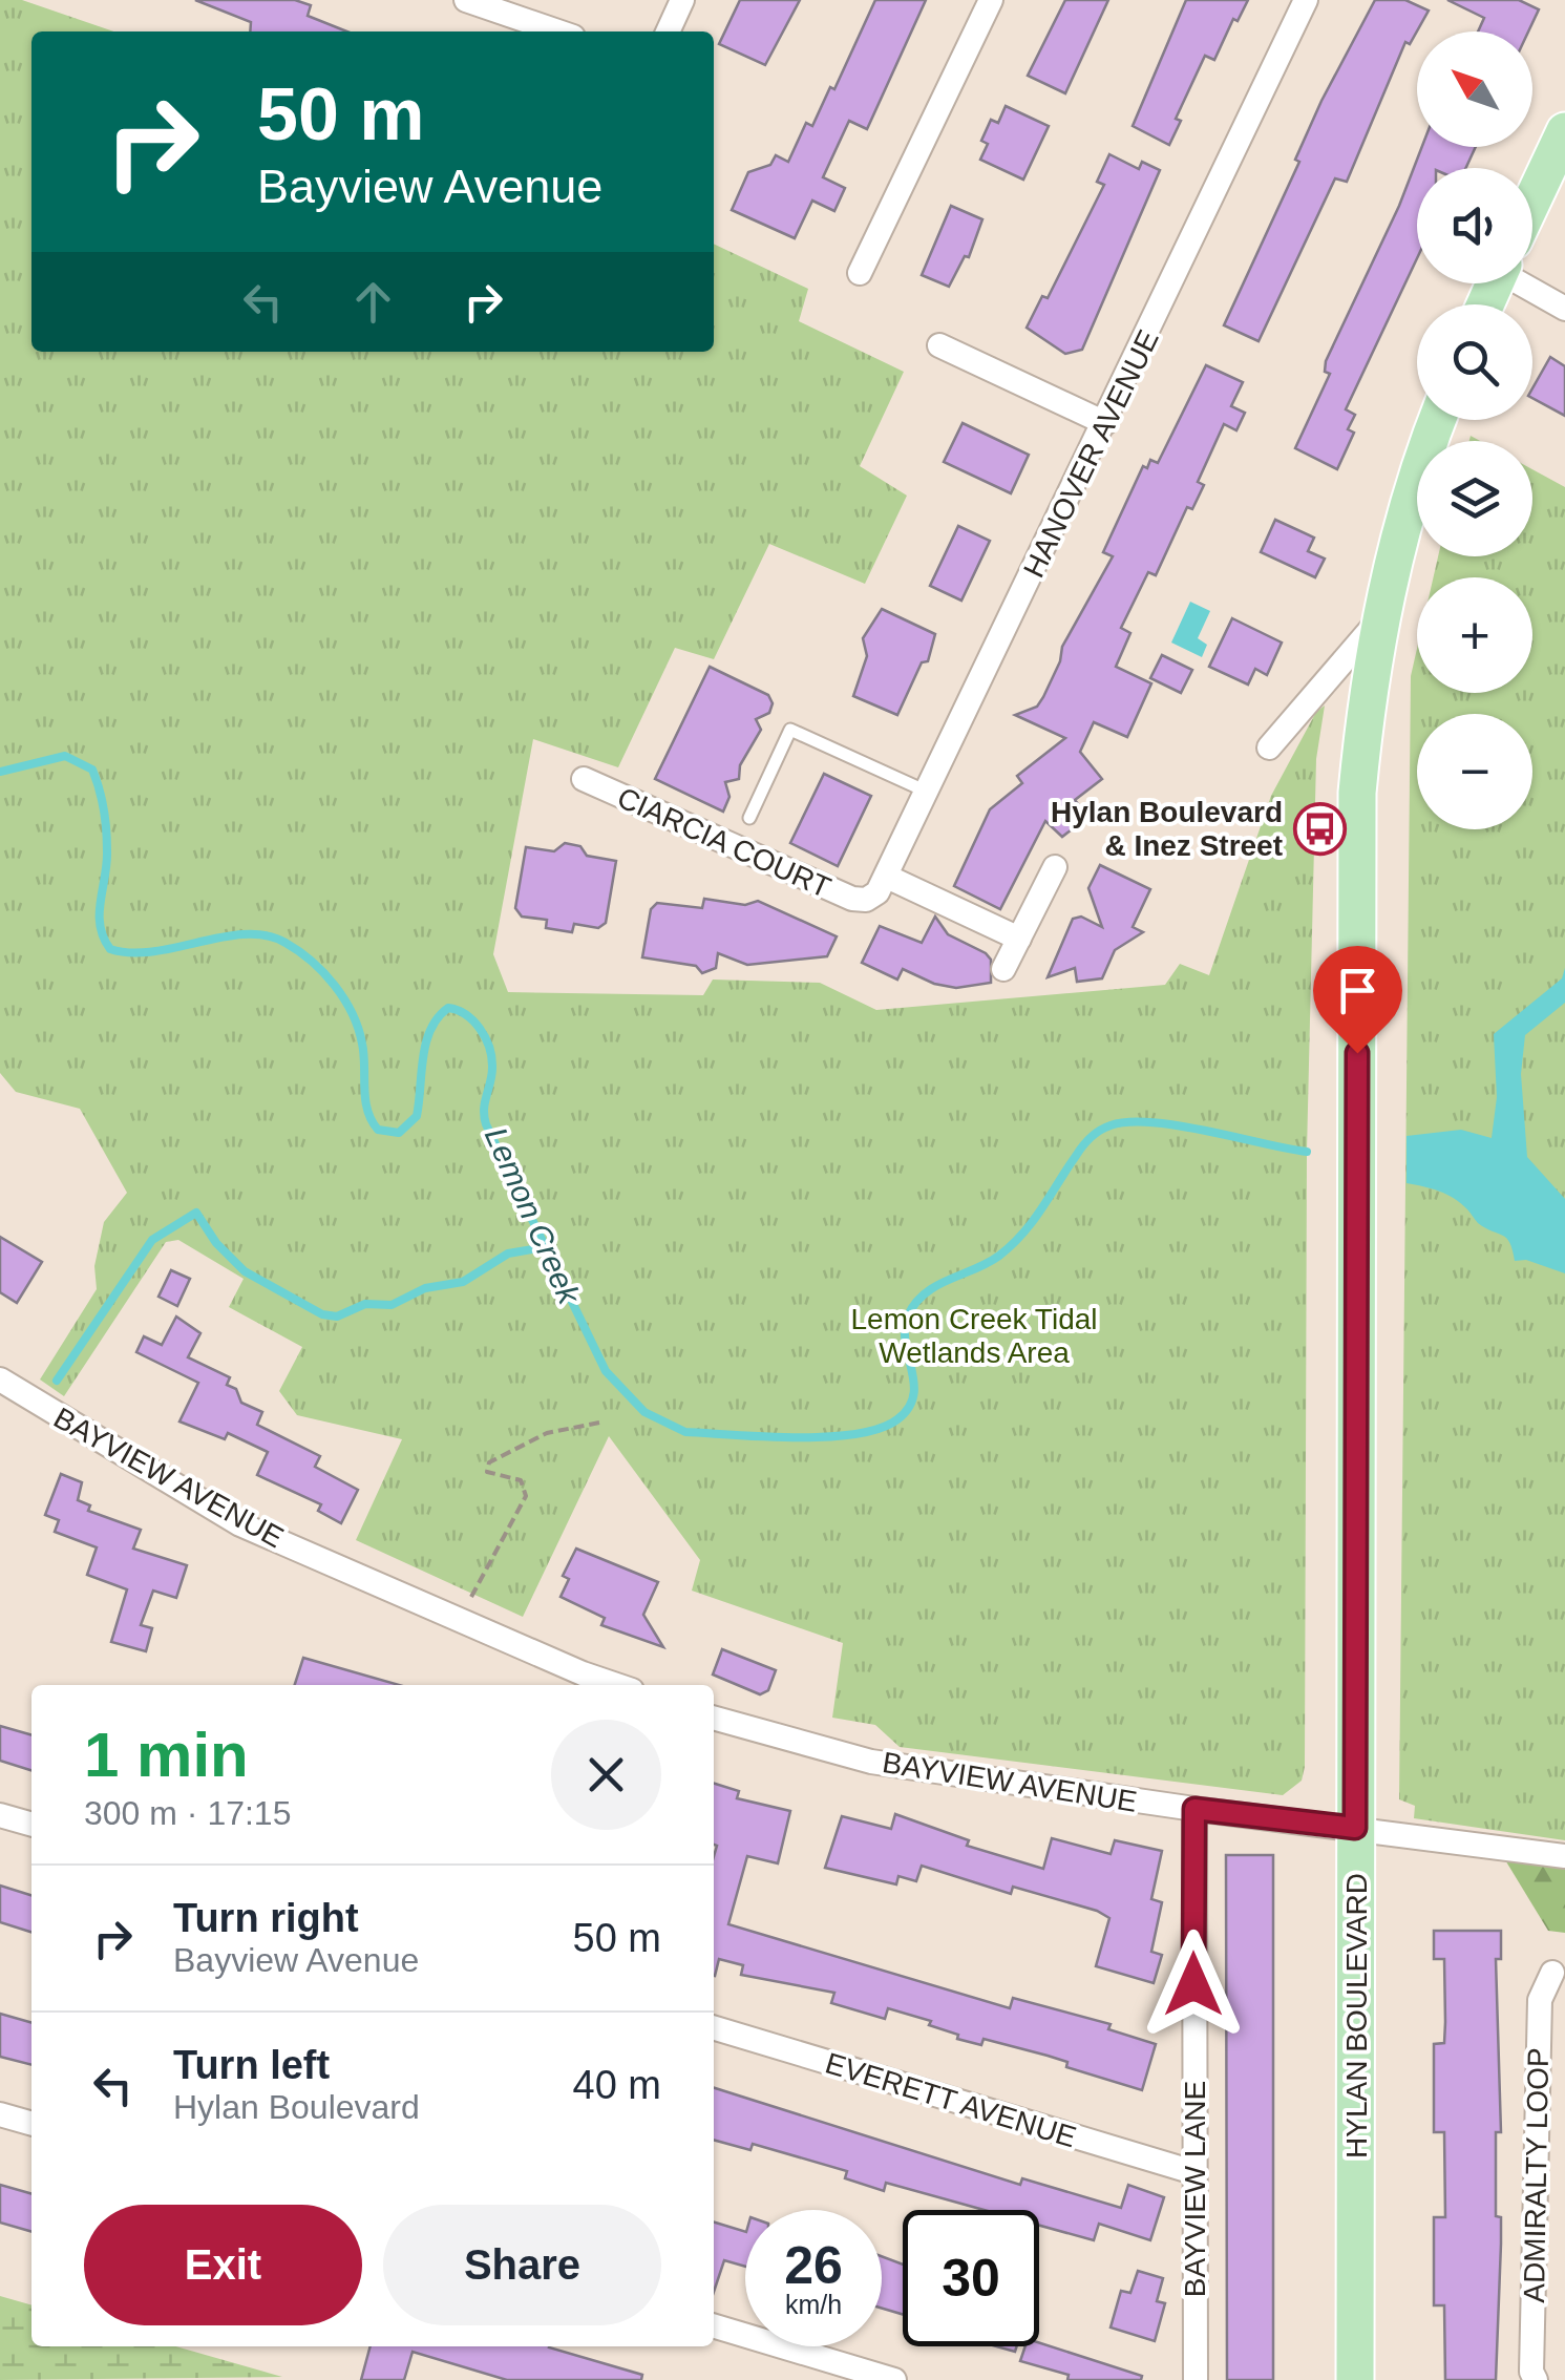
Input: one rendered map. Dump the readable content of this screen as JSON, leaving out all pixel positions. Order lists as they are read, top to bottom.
{
  "streets": {
    "main road": ["HYLAN BOULEVARD"],
    "street": [
      "HANOVER AVENUE",
      "CIARCIA COURT",
      "BAYVIEW AVENUE",
      "EVERETT AVENUE",
      "ADMIRALTY LOOP",
      "BAYVIEW LANE"
    ]
  },
  "crossings": [
    ["HANOVER AVENUE", "CIARCIA COURT"],
    ["BAYVIEW AVENUE", "HYLAN BOULEVARD"],
    ["BAYVIEW AVENUE", "BAYVIEW LANE"],
    ["EVERETT AVENUE", "BAYVIEW LANE"]
  ],
  "water": ["Lemon Creek"],
  "parks": ["Lemon Creek Tidal Wetlands Area"],
  "places": {
    "bus stop": ["Hylan Boulevard & Inez Street"]
  },
  "north": "top left",
  "page": {
    "map_buttons": ["+", "−"],
    "turn": ["50 m", "Bayview Avenue"],
    "heading": ["1 min", "300 m · 17:15"],
    "list": [
      {
        "name": "Turn right",
        "note": "Bayview Avenue",
        "value": "50 m"
      },
      {
        "name": "Turn left",
        "note": "Hylan Boulevard",
        "value": "40 m"
      }
    ],
    "buttons": ["Exit", "Share"],
    "speed": "26 km/h",
    "limit": "30"
  }
}
